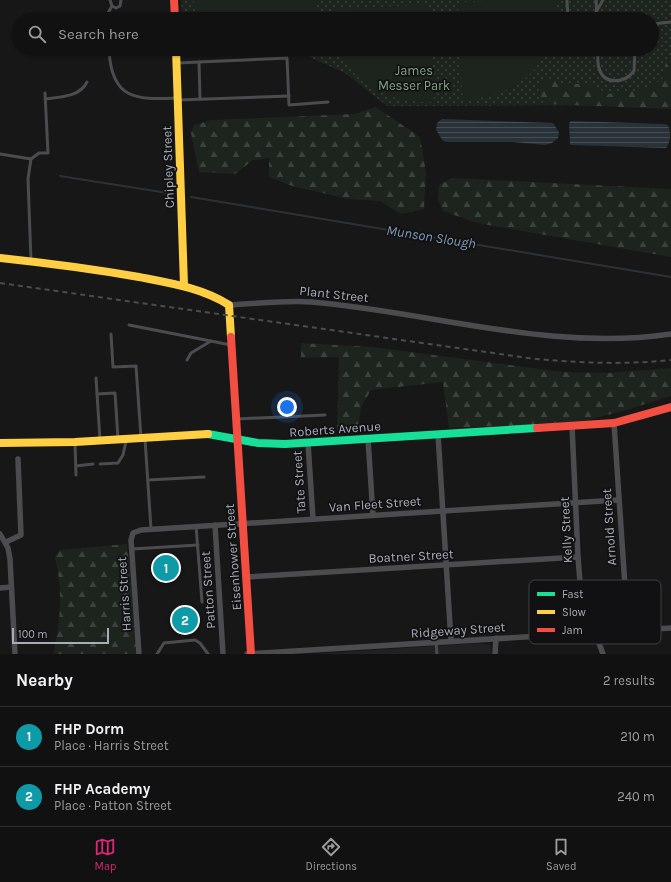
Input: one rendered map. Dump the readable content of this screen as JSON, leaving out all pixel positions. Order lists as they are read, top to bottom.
{
  "streets": {
    "street": [
      "Chipley Street",
      "Plant Street",
      "Roberts Avenue",
      "Tate Street",
      "Van Fleet Street",
      "Arnold Street",
      "Kelly Street",
      "Boatner Street",
      "Eisenhower Street",
      "Patton Street",
      "Harris Street",
      "Ridgeway Street"
    ]
  },
  "crossings": [
    ["Plant Street", "Eisenhower Street"],
    ["Roberts Avenue", "Tate Street"],
    ["Roberts Avenue", "Arnold Street"],
    ["Roberts Avenue", "Kelly Street"],
    ["Roberts Avenue", "Eisenhower Street"],
    ["Tate Street", "Van Fleet Street"],
    ["Van Fleet Street", "Arnold Street"],
    ["Van Fleet Street", "Kelly Street"],
    ["Van Fleet Street", "Eisenhower Street"],
    ["Van Fleet Street", "Patton Street"],
    ["Van Fleet Street", "Harris Street"],
    ["Kelly Street", "Boatner Street"],
    ["Boatner Street", "Eisenhower Street"],
    ["Eisenhower Street", "Ridgeway Street"]
  ],
  "water": ["Munson Slough"],
  "parks": ["James Messer Park"],
  "legend": ["Fast", "Slow", "Jam"],
  "scale_bar": "100 m",
  "page": {
    "search": "Search here",
    "pins": ["1", "2"],
    "scale": "100 m",
    "heading": ["Nearby", "2 results"],
    "list": [
      {
        "mark": "1",
        "name": "FHP Dorm",
        "note": "Place · Harris Street",
        "value": "210 m"
      },
      {
        "mark": "2",
        "name": "FHP Academy",
        "note": "Place · Patton Street",
        "value": "240 m"
      }
    ],
    "nav": ["Map", "Directions", "Saved"]
  }
}
